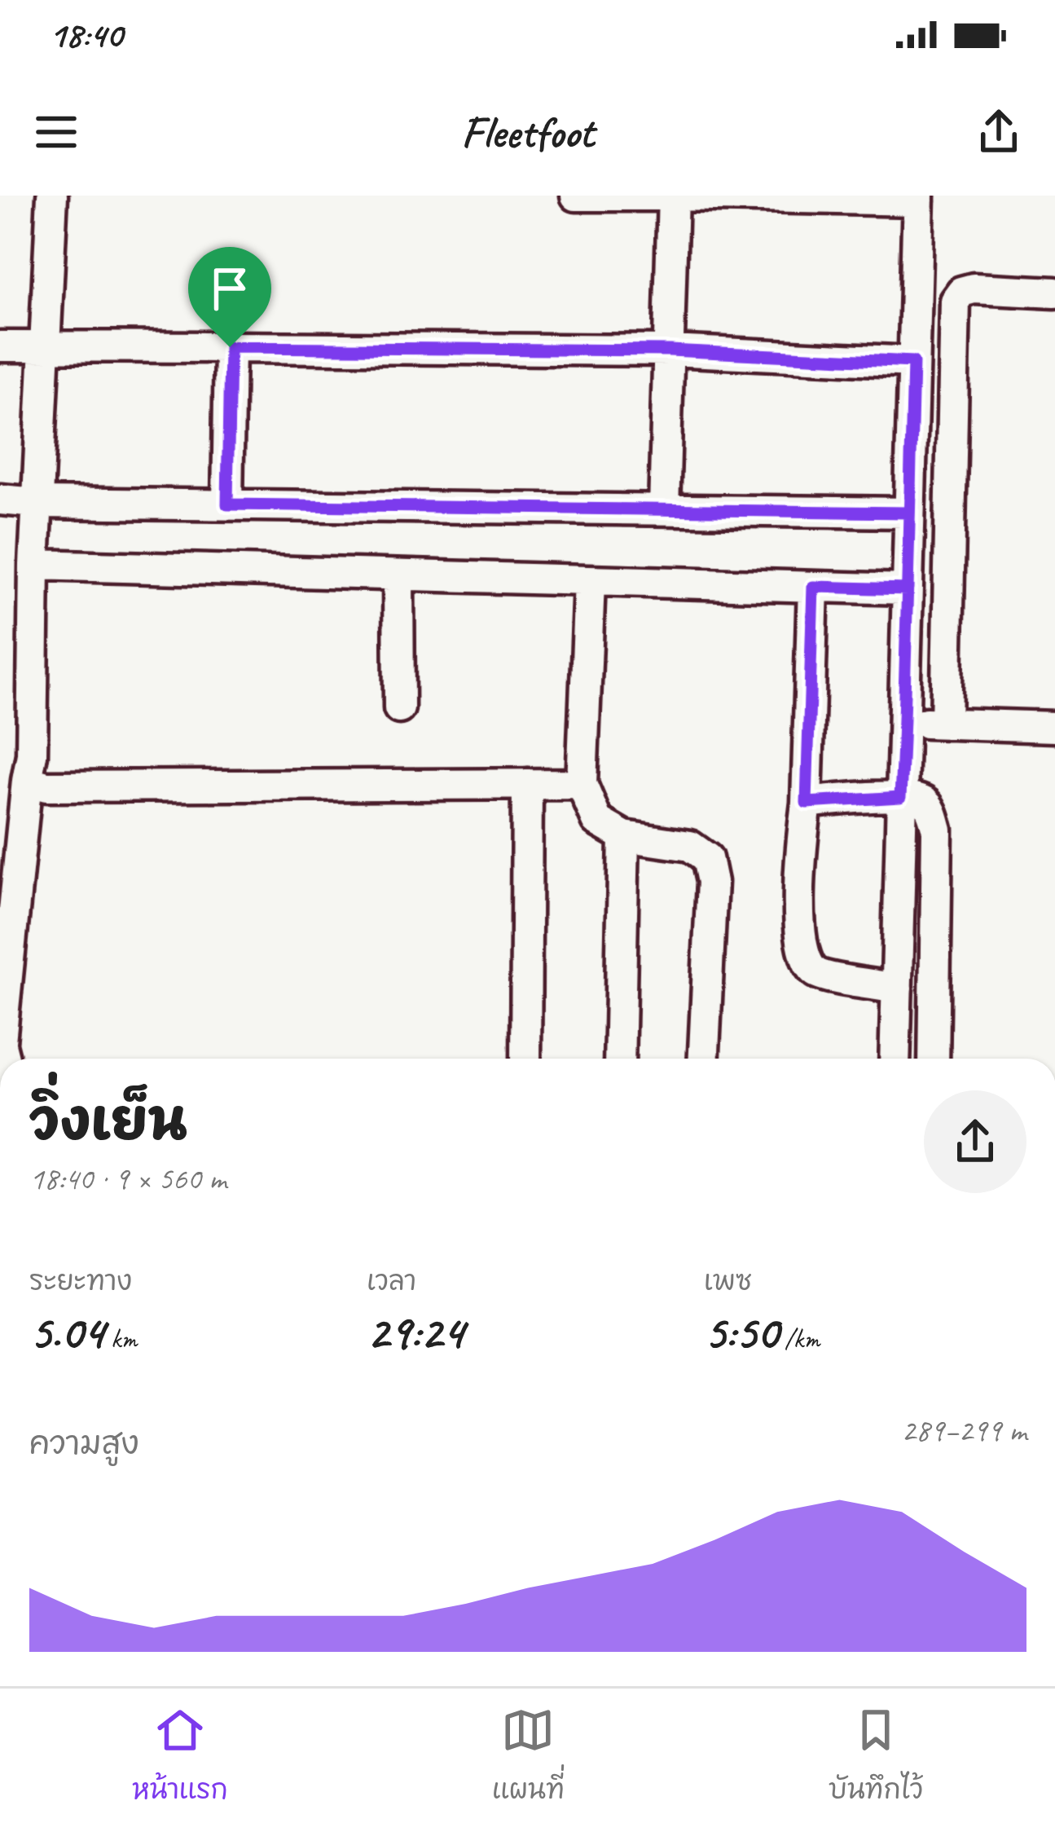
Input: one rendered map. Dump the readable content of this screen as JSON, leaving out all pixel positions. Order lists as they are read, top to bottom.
{
  "page": {
    "status": "18:40",
    "header": "Fleetfoot",
    "heading": ["วิ่งเย็น", "18:40 · 9 × 560 m"],
    "stats": [
      ["ระยะทาง", "5.04 km"],
      ["เวลา", "29:24"],
      ["เพซ", "5:50 /km"]
    ],
    "chart": ["ความสูง", "289–299 m"],
    "tabs": ["หน้าแรก", "แผนที่", "บันทึกไว้"]
  }
}
